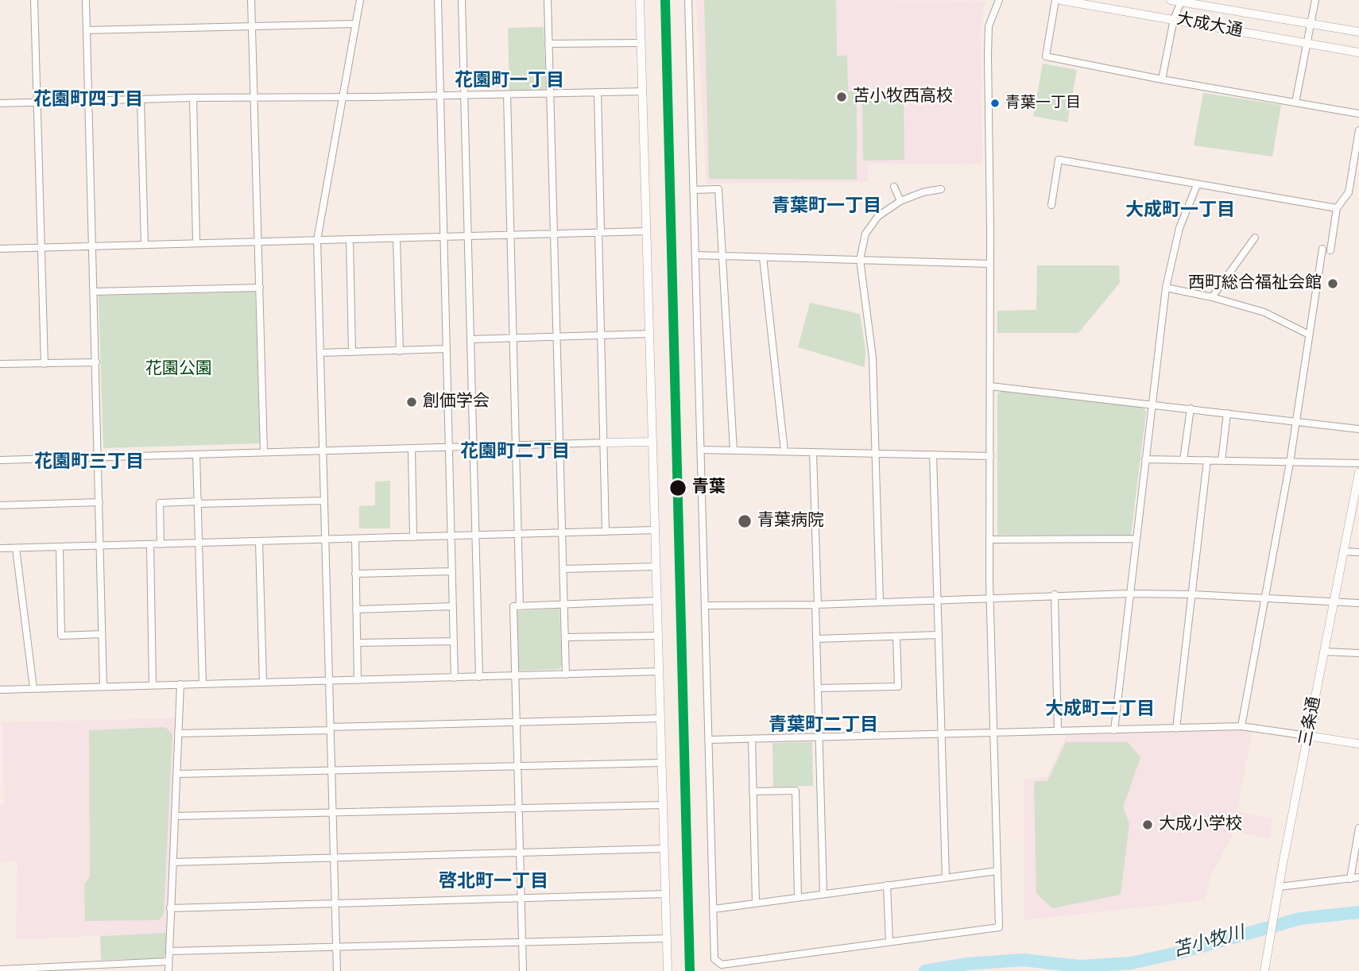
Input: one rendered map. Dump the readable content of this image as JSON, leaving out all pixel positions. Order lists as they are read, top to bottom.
{
  "streets": {
    "street": ["大成大通", "三条通"]
  },
  "districts": [
    "花園町一丁目",
    "花園町四丁目",
    "青葉町一丁目",
    "大成町一丁目",
    "花園町二丁目",
    "花園町三丁目",
    "大成町二丁目",
    "青葉町二丁目",
    "啓北町一丁目"
  ],
  "water": ["苫小牧川"],
  "parks": ["花園公園"],
  "places": [
    "苫小牧西高校",
    "青葉一丁目",
    "西町総合福祉会館",
    "創価学会",
    "青葉",
    "青葉病院",
    "大成小学校"
  ]
}
